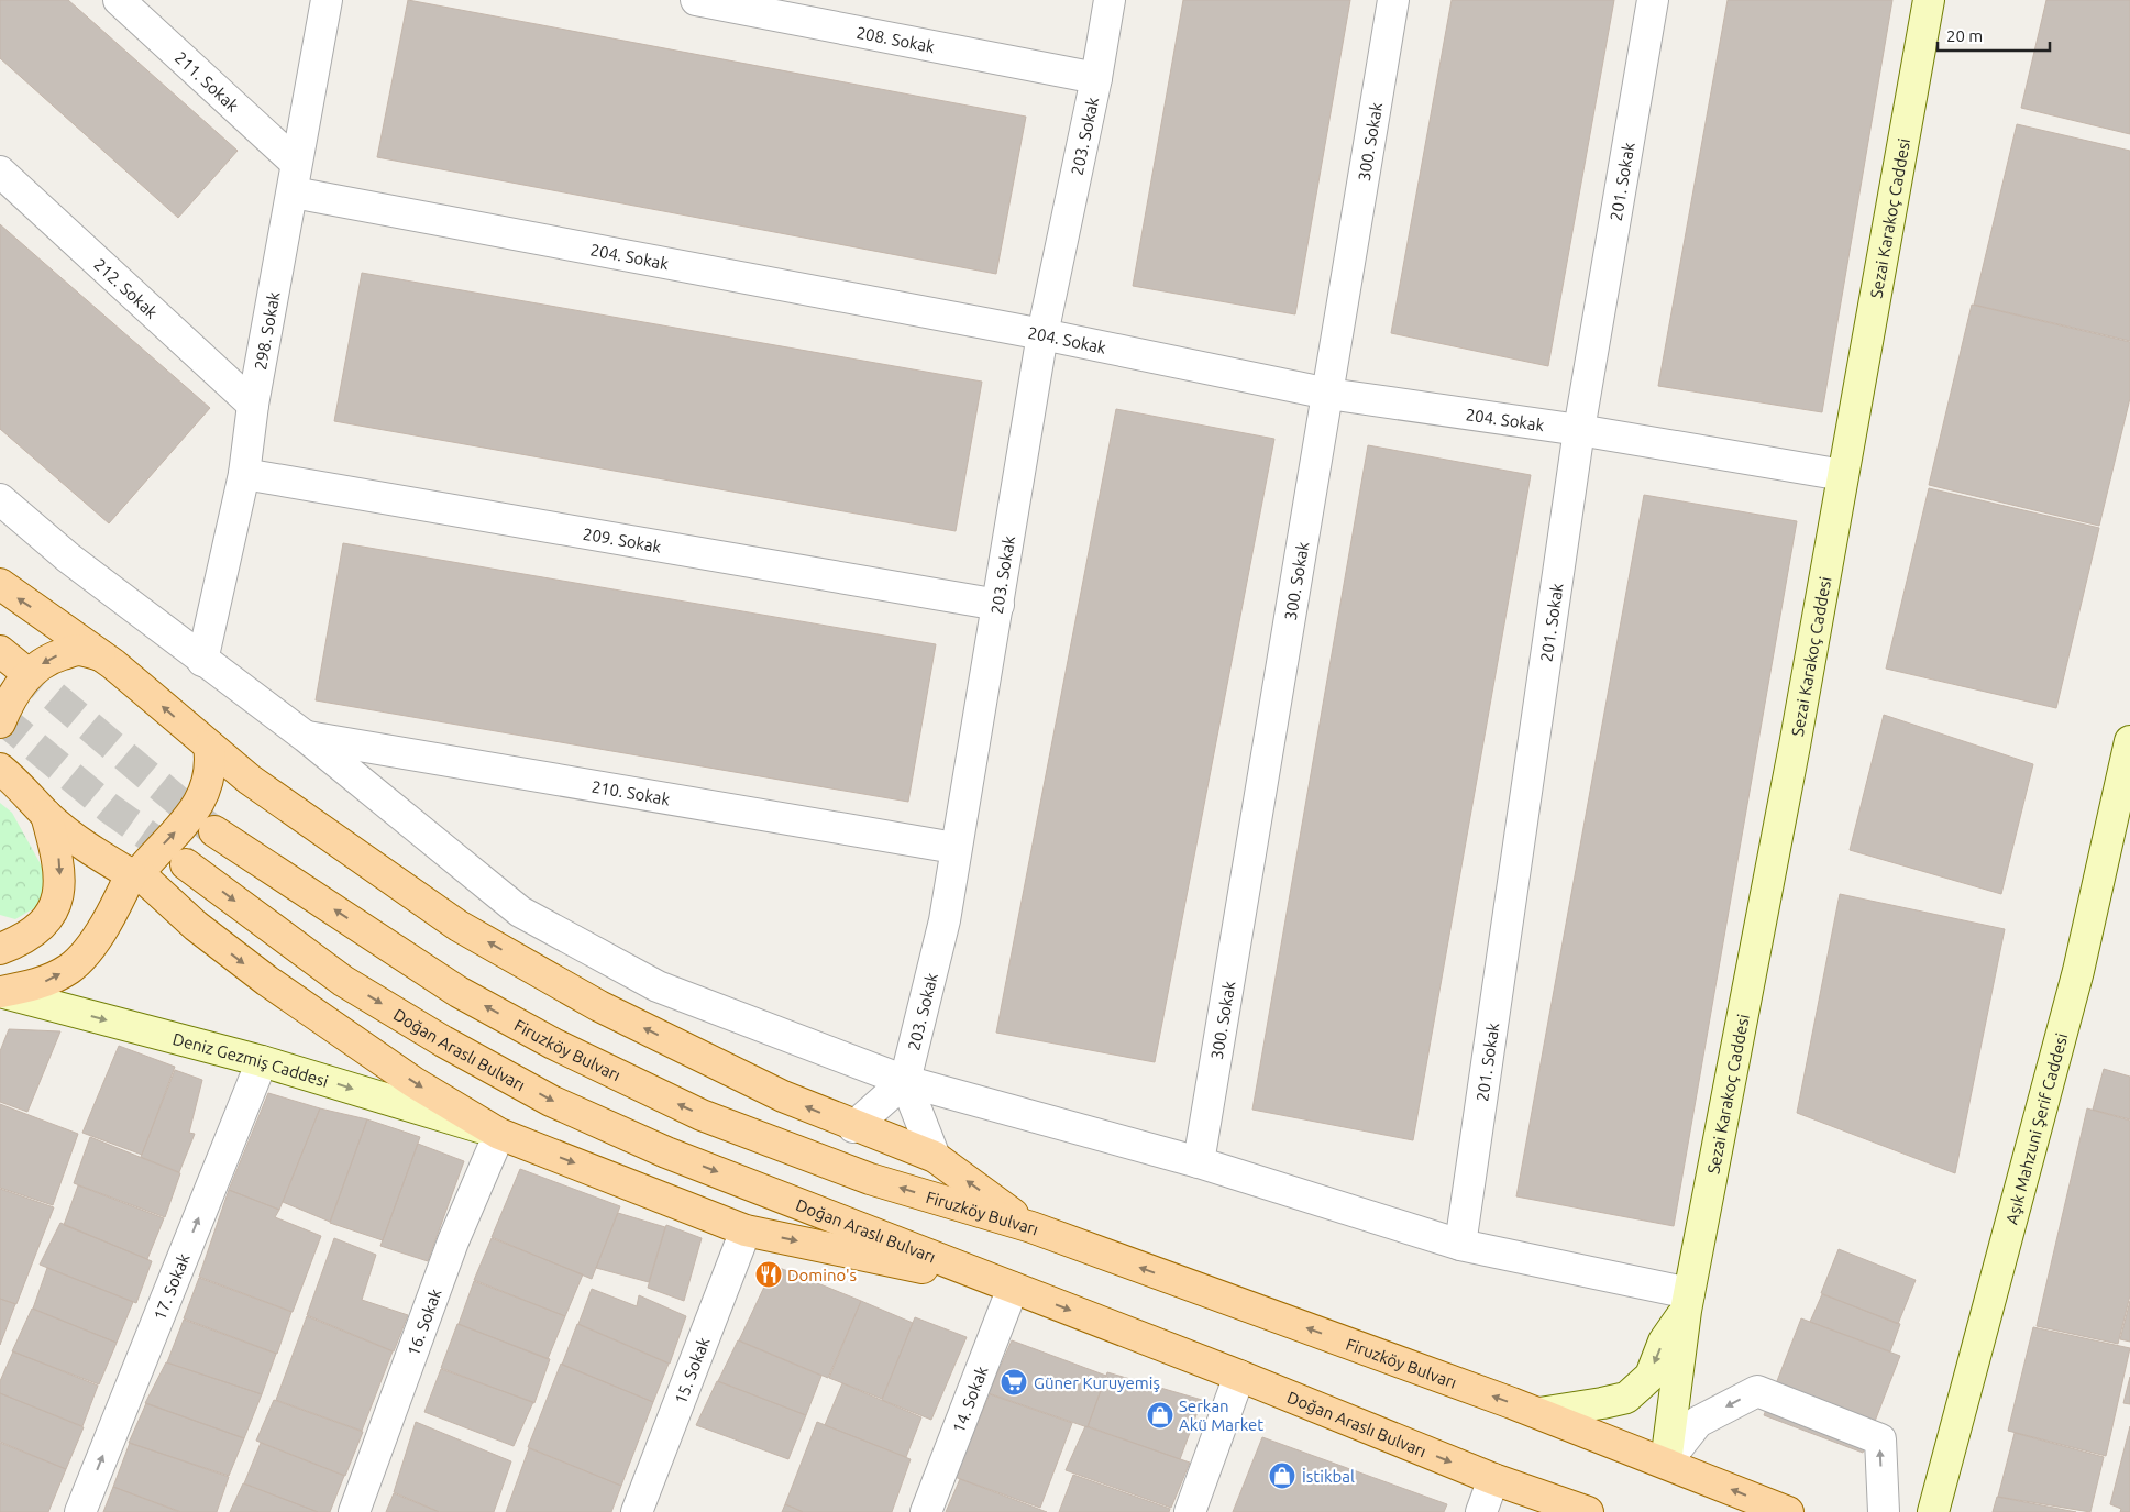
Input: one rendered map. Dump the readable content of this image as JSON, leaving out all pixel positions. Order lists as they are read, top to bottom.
{
  "streets": {
    "main road": ["Doğan Araslı Bulvarı", "Firuzköy Bulvarı"],
    "street": [
      "208. Sokak",
      "211. Sokak",
      "203. Sokak",
      "300. Sokak",
      "201. Sokak",
      "Sezai Karakoç Caddesi",
      "204. Sokak",
      "212. Sokak",
      "298. Sokak",
      "209. Sokak",
      "210. Sokak",
      "Deniz Gezmiş Caddesi",
      "Aşık Mahzuni Şerif Caddesi",
      "17. Sokak",
      "16. Sokak",
      "15. Sokak",
      "14. Sokak"
    ]
  },
  "crossings": [
    ["208. Sokak", "203. Sokak"],
    ["211. Sokak", "298. Sokak"],
    ["203. Sokak", "204. Sokak"],
    ["203. Sokak", "209. Sokak"],
    ["203. Sokak", "210. Sokak"],
    ["300. Sokak", "204. Sokak"],
    ["201. Sokak", "204. Sokak"],
    ["Sezai Karakoç Caddesi", "204. Sokak"],
    ["Sezai Karakoç Caddesi", "Firuzköy Bulvarı"],
    ["204. Sokak", "298. Sokak"],
    ["212. Sokak", "298. Sokak"],
    ["298. Sokak", "209. Sokak"],
    ["Doğan Araslı Bulvarı", "14. Sokak"],
    ["Deniz Gezmiş Caddesi", "17. Sokak"],
    ["Deniz Gezmiş Caddesi", "16. Sokak"]
  ],
  "one_way": ["17. Sokak"],
  "places": {
    "restaurant": ["Domino's"],
    "supermarket": ["Güner Kuruyemiş"],
    "shop": ["Serkan Akü Market", "İstikbal"]
  },
  "scale_bar": "20 m"
}
